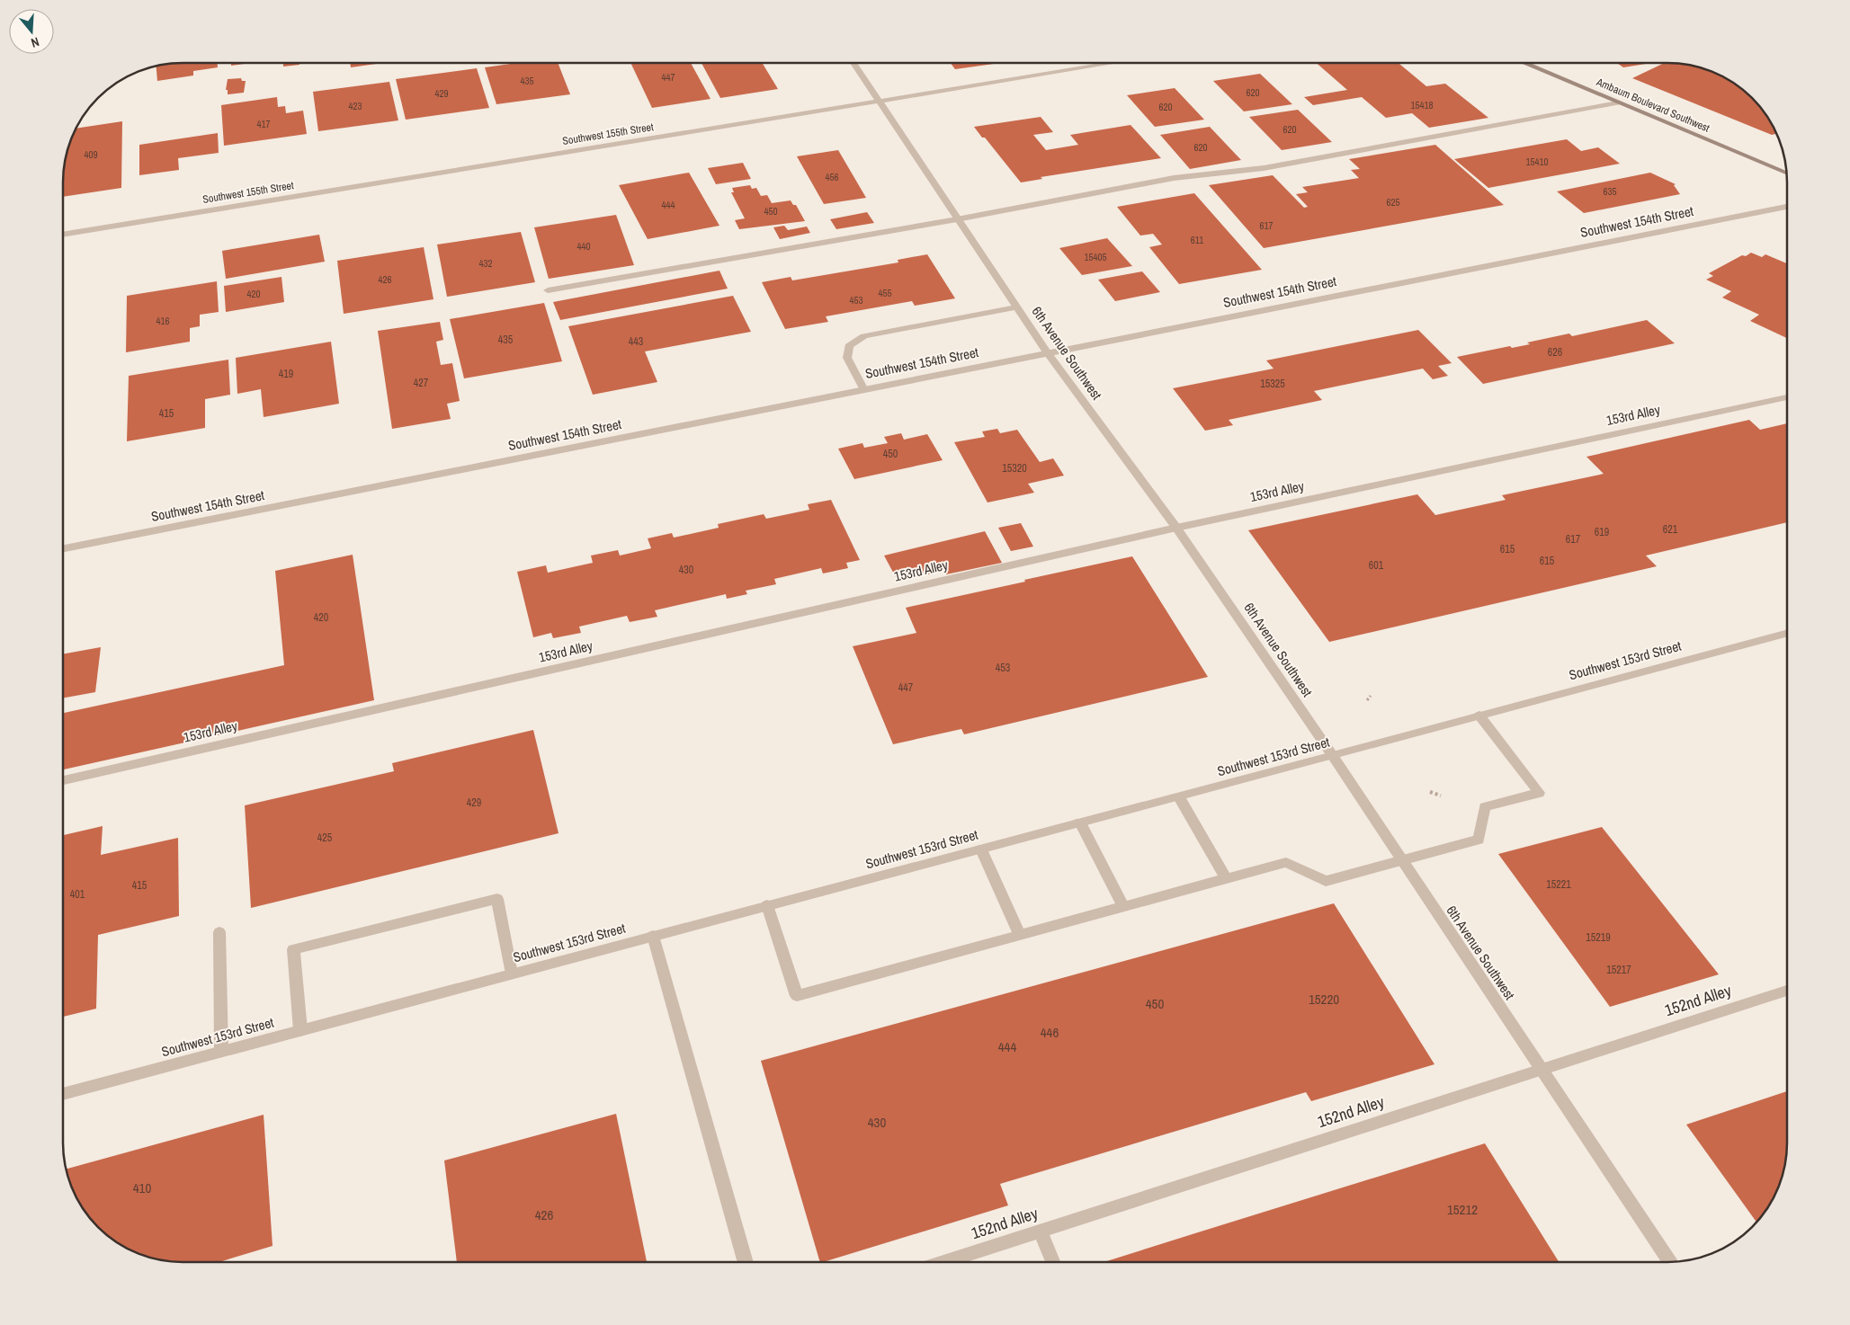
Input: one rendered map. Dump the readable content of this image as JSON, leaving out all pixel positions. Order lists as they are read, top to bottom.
{
  "streets": {
    "main road": ["Ambaum Boulevard Southwest"],
    "street": [
      "Southwest 155th Street",
      "Southwest 154th Street",
      "6th Avenue Southwest",
      "153rd Alley",
      "Southwest 153rd Street",
      "152nd Alley"
    ]
  },
  "crossings": [
    ["Southwest 155th Street", "6th Avenue Southwest"],
    ["Southwest 154th Street", "6th Avenue Southwest"],
    ["6th Avenue Southwest", "153rd Alley"],
    ["6th Avenue Southwest", "Southwest 153rd Street"],
    ["6th Avenue Southwest", "152nd Alley"]
  ],
  "house_numbers": [
    "447",
    "435",
    "620",
    "429",
    "15418",
    "423",
    "620",
    "417",
    "620",
    "620",
    "409",
    "15410",
    "456",
    "635",
    "625",
    "444",
    "450",
    "617",
    "611",
    "440",
    "15405",
    "432",
    "426",
    "455",
    "420",
    "453",
    "416",
    "435",
    "443",
    "626",
    "419",
    "427",
    "15325",
    "415",
    "450",
    "15320",
    "621",
    "619",
    "617",
    "615",
    "615",
    "601",
    "430",
    "420",
    "453",
    "447",
    "429",
    "425",
    "15221",
    "415",
    "401",
    "15219",
    "15217",
    "15220",
    "450",
    "446",
    "444",
    "430",
    "410",
    "15212",
    "426"
  ],
  "north": "bottom"
}
